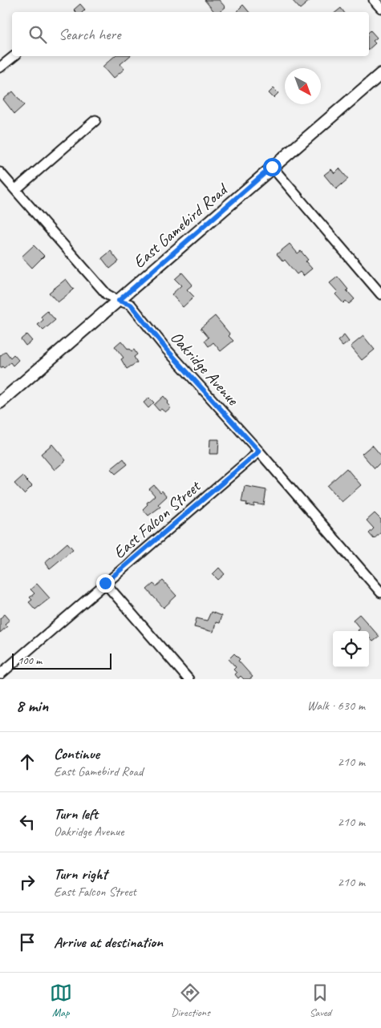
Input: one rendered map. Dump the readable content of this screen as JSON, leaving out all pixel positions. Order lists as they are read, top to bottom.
{
  "streets": {
    "main road": ["East Gamebird Road"],
    "street": ["Oakridge Avenue", "East Falcon Street"]
  },
  "crossings": [
    ["East Gamebird Road", "Oakridge Avenue"],
    ["Oakridge Avenue", "East Falcon Street"]
  ],
  "scale_bar": "100 m",
  "north": "bottom right",
  "page": {
    "search": "Search here",
    "scale": "100 m",
    "heading": ["8 min", "Walk · 630 m"],
    "list": [
      ["Continue", "East Gamebird Road", "210 m"],
      ["Turn left", "Oakridge Avenue", "210 m"],
      ["Turn right", "East Falcon Street", "210 m"],
      "Arrive at destination"
    ],
    "nav": ["Map", "Directions", "Saved"]
  }
}
